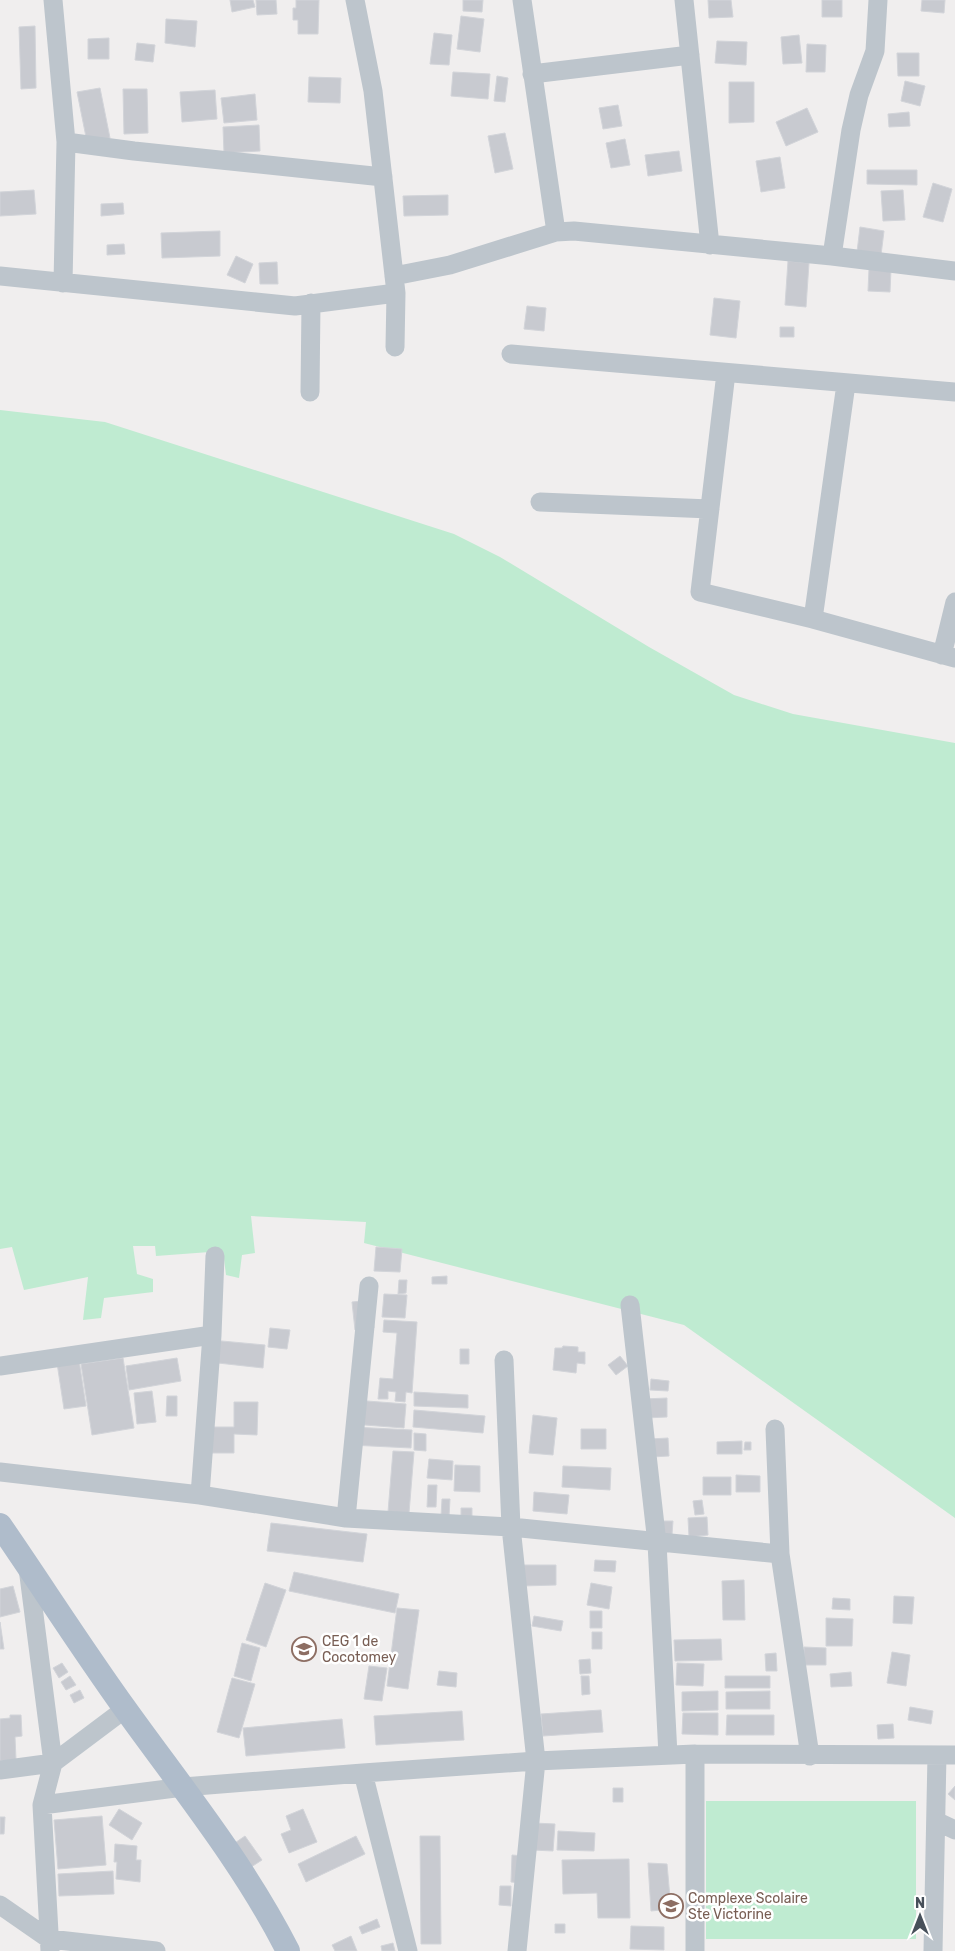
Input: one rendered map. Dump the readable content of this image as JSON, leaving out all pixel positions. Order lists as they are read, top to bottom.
{
  "places": {
    "school or university": ["CEG 1 de Cocotomey", "Complexe Scolaire Ste Victorine"]
  },
  "north": "top"
}
